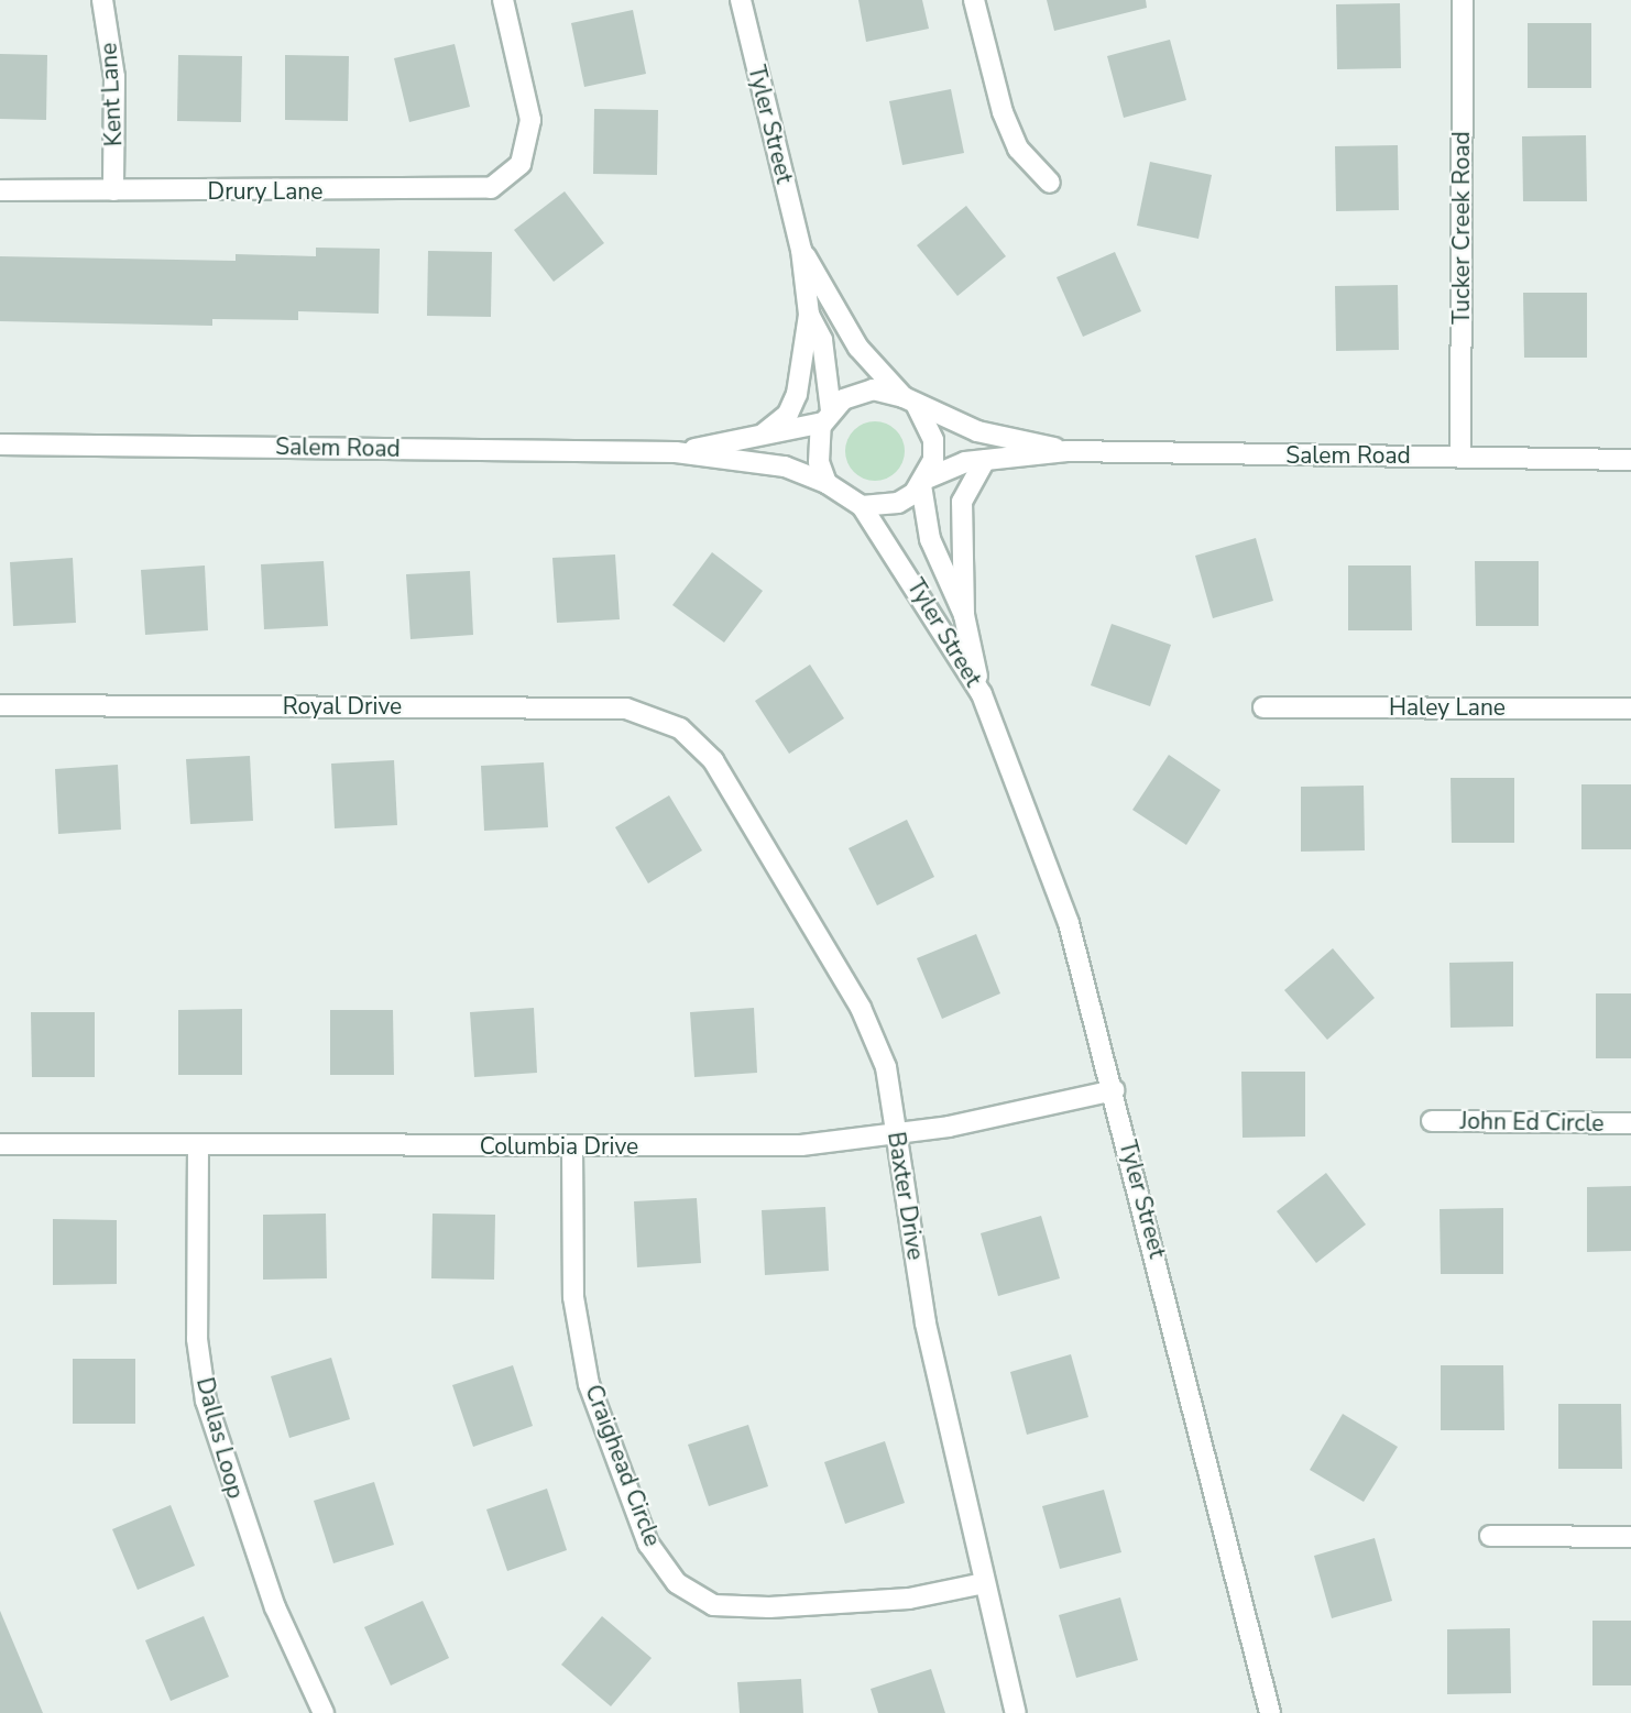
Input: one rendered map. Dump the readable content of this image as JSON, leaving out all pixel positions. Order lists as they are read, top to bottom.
{
  "streets": {
    "street": [
      "Kent Lane",
      "Tyler Street",
      "Drury Lane",
      "Tucker Creek Road",
      "Salem Road",
      "Royal Drive",
      "Haley Lane",
      "John Ed Circle",
      "Columbia Drive",
      "Baxter Drive",
      "Dallas Loop",
      "Craighead Circle"
    ]
  },
  "crossings": [
    ["Kent Lane", "Drury Lane"],
    ["Tyler Street", "Salem Road"],
    ["Tyler Street", "Columbia Drive"],
    ["Tucker Creek Road", "Salem Road"],
    ["Royal Drive", "Baxter Drive"],
    ["Columbia Drive", "Baxter Drive"],
    ["Columbia Drive", "Dallas Loop"],
    ["Columbia Drive", "Craighead Circle"],
    ["Baxter Drive", "Craighead Circle"]
  ]
}
